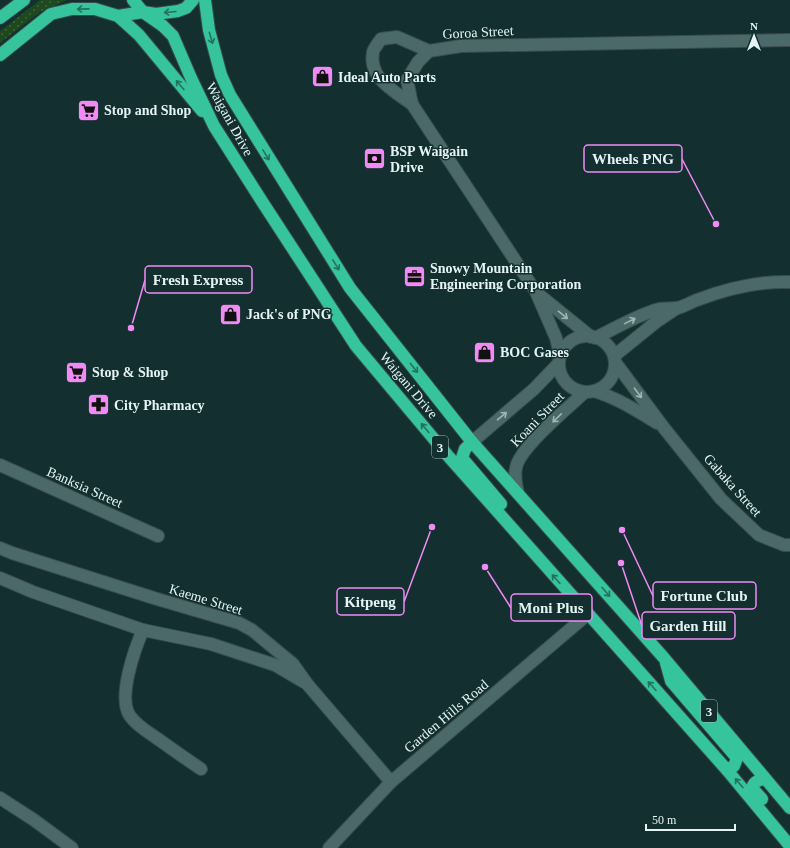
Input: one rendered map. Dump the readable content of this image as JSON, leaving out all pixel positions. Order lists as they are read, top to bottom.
{
  "streets": {
    "highway": ["Waigani Drive", "3"],
    "street": [
      "Goroa Street",
      "Koani Street",
      "Gabaka Street",
      "Banksia Street",
      "Kaeme Street",
      "Garden Hills Road"
    ]
  },
  "crossings": [
    ["Goroa Street", "Koani Street"],
    ["Goroa Street", "Gabaka Street"],
    ["Waigani Drive", "Koani Street"],
    ["Waigani Drive", "Garden Hills Road"],
    ["Koani Street", "Gabaka Street"],
    ["Kaeme Street", "Garden Hills Road"]
  ],
  "places": {
    "shop": ["Ideal Auto Parts", "Jack's of PNG", "BOC Gases"],
    "supermarket": ["Stop and Shop", "Stop & Shop"],
    "bank": ["BSP Waigain Drive"],
    "other": [
      "Wheels PNG",
      "Fresh Express",
      "Kitpeng",
      "Fortune Club",
      "Garden Hill",
      "Moni Plus"
    ],
    "office": ["Snowy Mountain Engineering Corporation"],
    "pharmacy": ["City Pharmacy"]
  },
  "scale_bar": "50 m",
  "north": "top"
}
